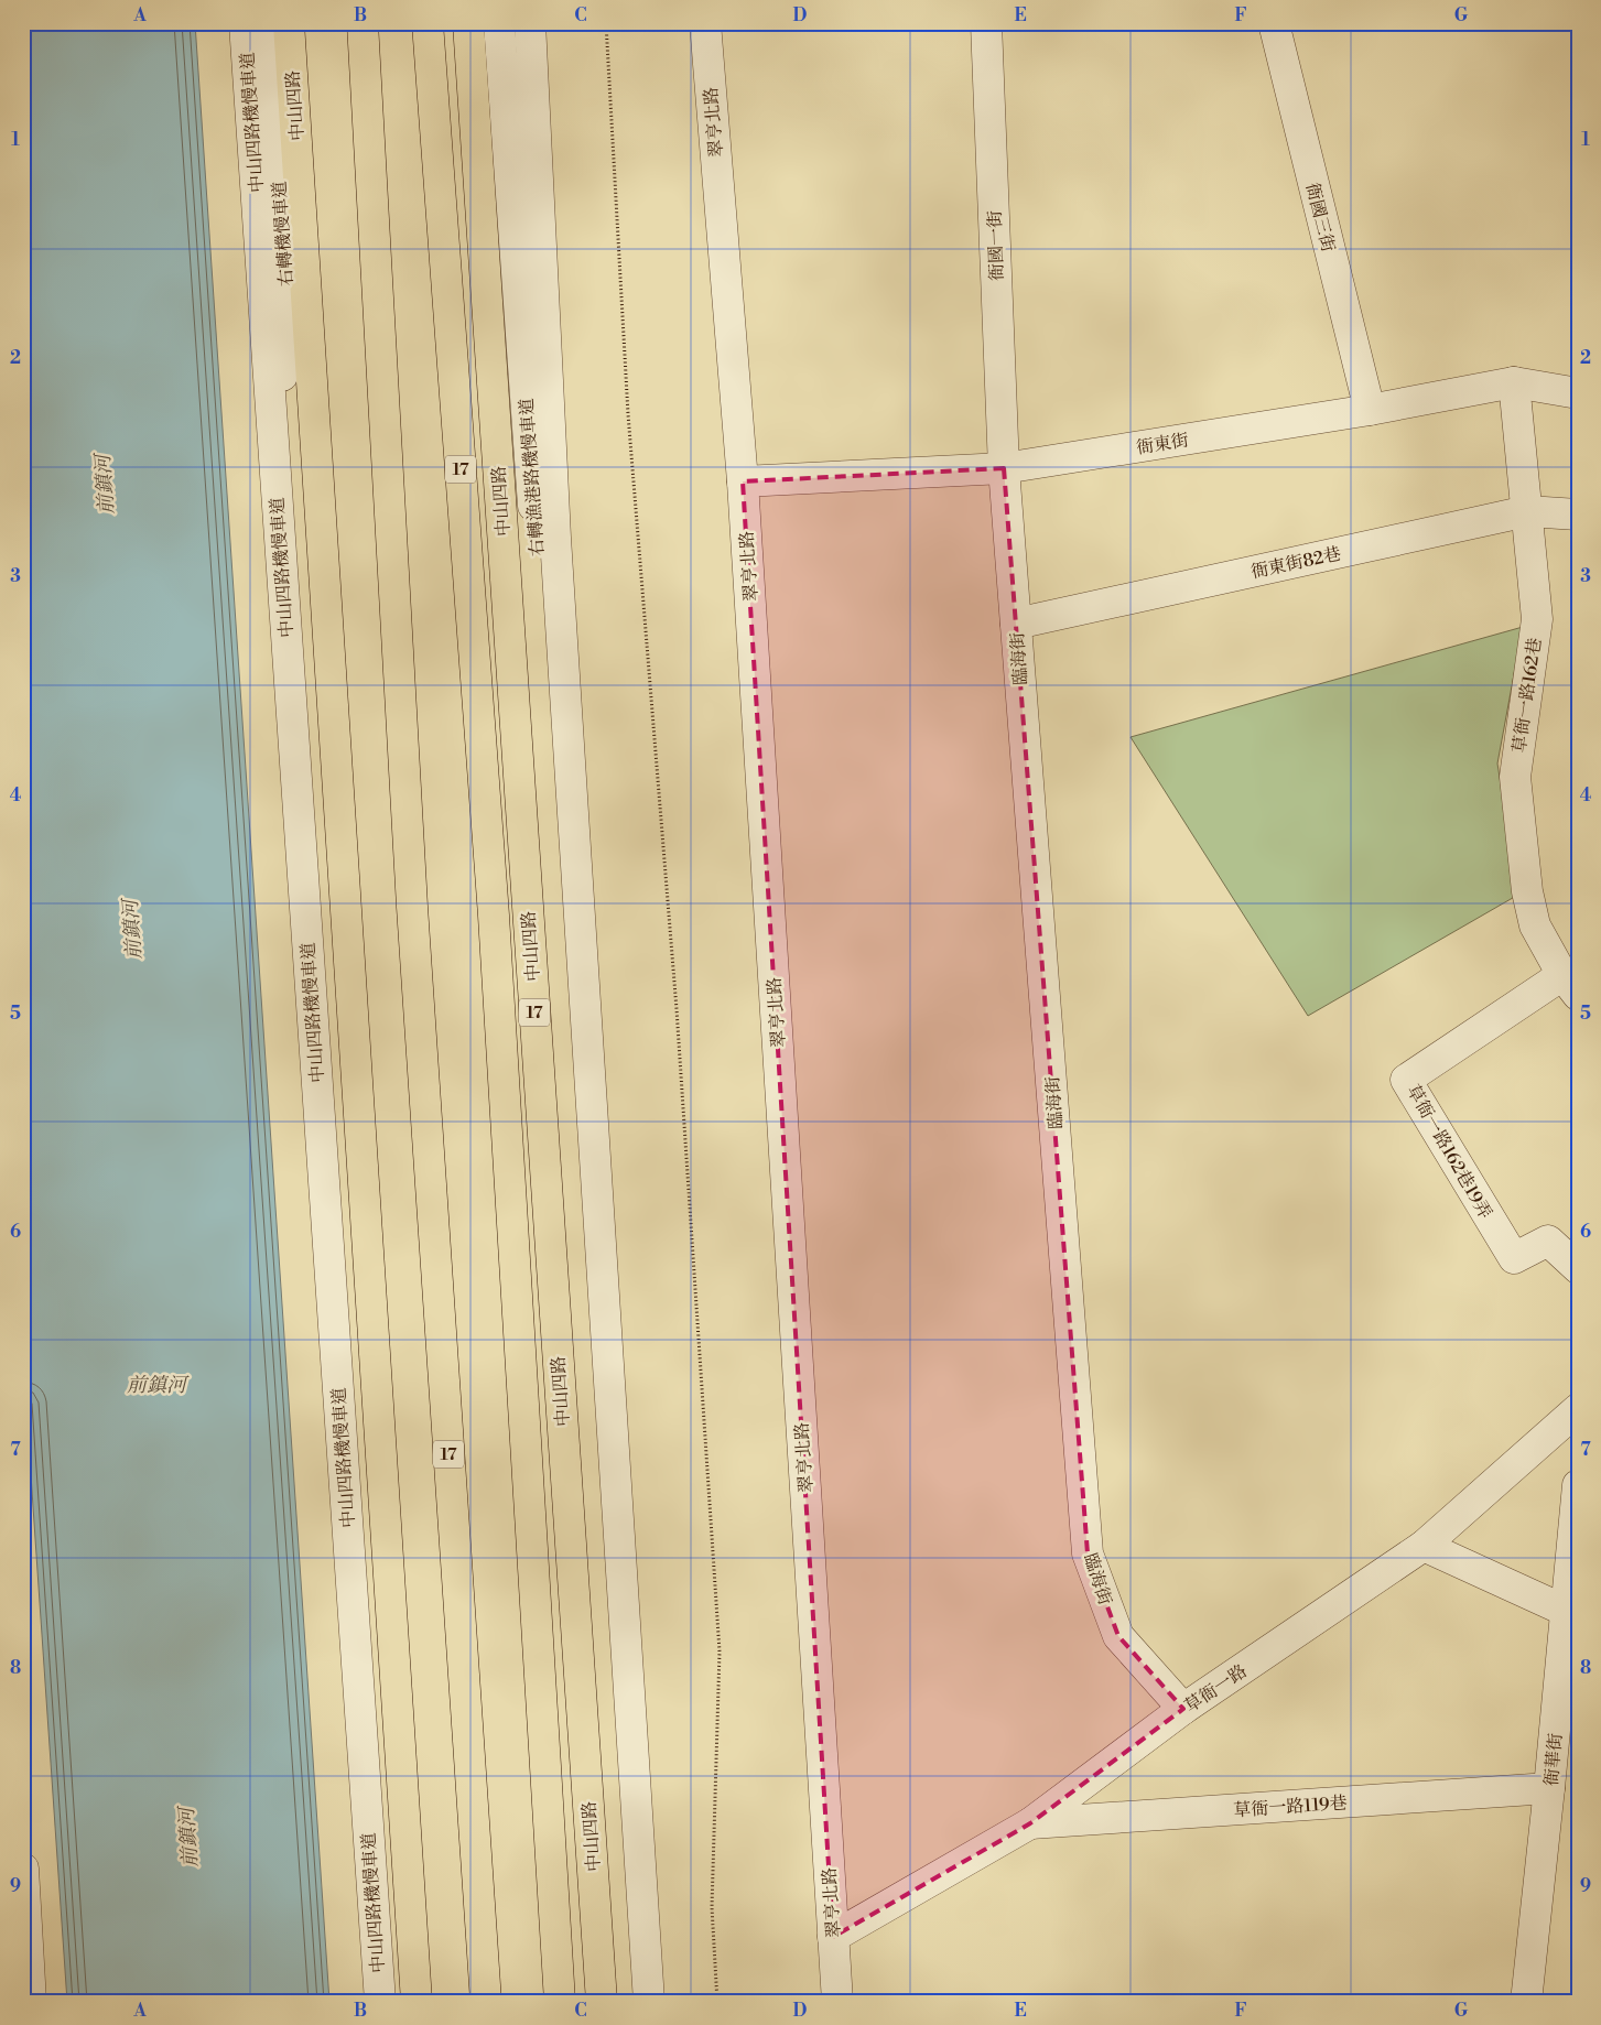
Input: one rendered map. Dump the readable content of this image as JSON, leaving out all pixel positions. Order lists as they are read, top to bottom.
{
  "streets": {
    "main road": ["中山四路", "17"],
    "street": [
      "中山四路機慢車道",
      "翠亨北路",
      "衙國三街",
      "右轉機慢車道",
      "衙國一街",
      "衙東街",
      "右轉漁港路機慢車道",
      "衙東街82巷",
      "臨海街",
      "草衙一路162巷",
      "草衙一路162巷19弄",
      "草衙一路",
      "衙華街",
      "草衙一路119巷"
    ]
  },
  "crossings": [
    ["中山四路機慢車道", "右轉機慢車道"],
    ["翠亨北路", "衙東街"],
    ["翠亨北路", "草衙一路"],
    ["衙國三街", "衙東街"],
    ["衙國一街", "衙東街"],
    ["衙國一街", "臨海街"],
    ["衙東街", "臨海街"],
    ["衙東街", "草衙一路162巷"],
    ["衙東街82巷", "臨海街"],
    ["衙東街82巷", "草衙一路162巷"],
    ["臨海街", "草衙一路"],
    ["草衙一路162巷", "草衙一路162巷19弄"],
    ["草衙一路", "草衙一路119巷"],
    ["衙華街", "草衙一路119巷"]
  ],
  "water": ["前鎮河"],
  "grid": {
    "columns": [
      "A",
      "B",
      "C",
      "D",
      "E",
      "F",
      "G"
    ],
    "rows": [
      "1",
      "2",
      "3",
      "4",
      "5",
      "6",
      "7",
      "8",
      "9"
    ]
  }
}
